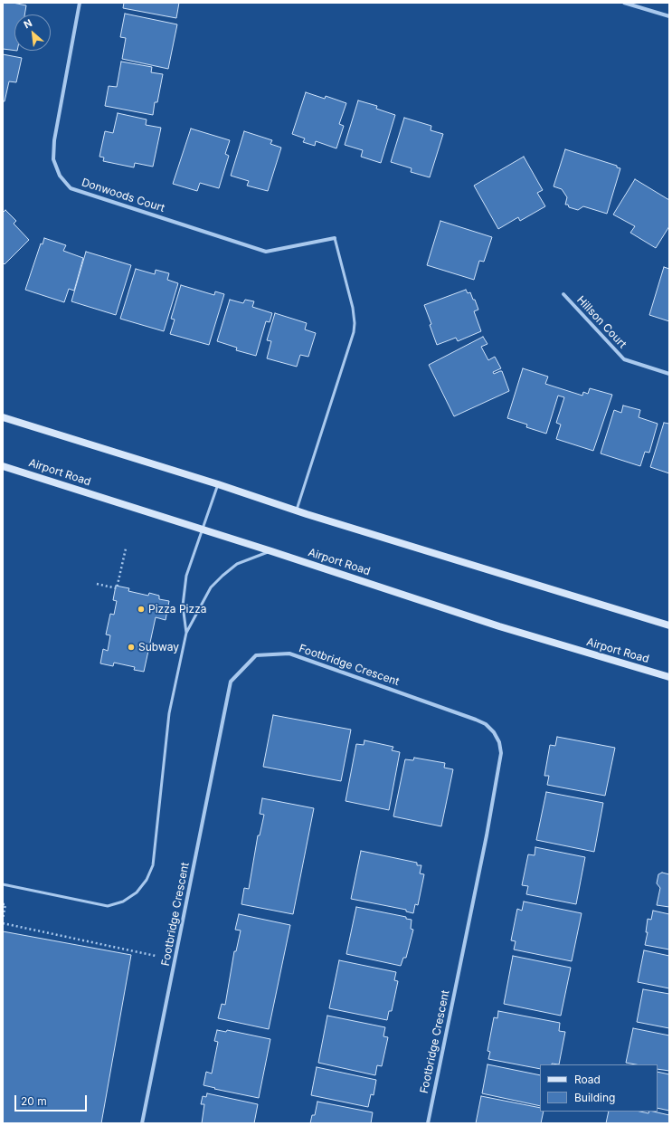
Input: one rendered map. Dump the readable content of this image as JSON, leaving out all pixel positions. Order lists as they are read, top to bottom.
{
  "streets": {
    "main road": ["Airport Road"],
    "street": ["Donwoods Court", "Hillson Court", "Footbridge Crescent"]
  },
  "places": ["Pizza Pizza", "Subway"],
  "legend": ["Road", "Building"],
  "scale_bar": "20 m",
  "north": "top left"
}
